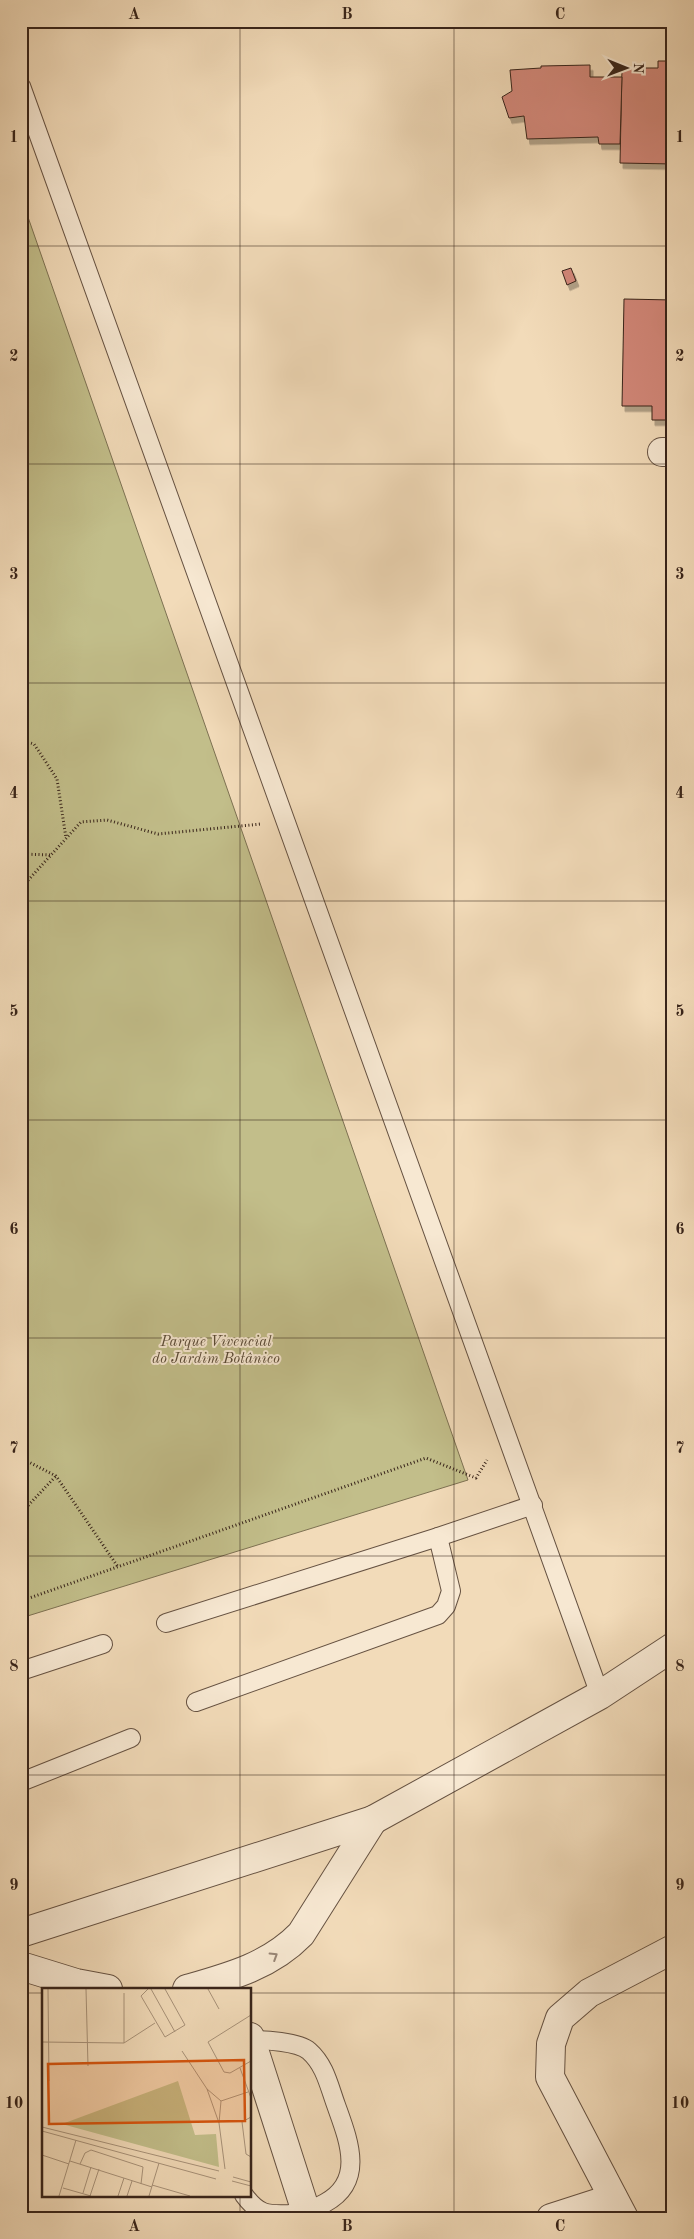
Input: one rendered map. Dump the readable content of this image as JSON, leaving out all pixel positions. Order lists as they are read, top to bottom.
{
  "parks": ["Parque Vivencial do Jardim Botânico"],
  "north": "right",
  "grid": {
    "columns": ["A", "B", "C"],
    "rows": [
      "1",
      "2",
      "3",
      "4",
      "5",
      "6",
      "7",
      "8",
      "9",
      "10"
    ]
  }
}
